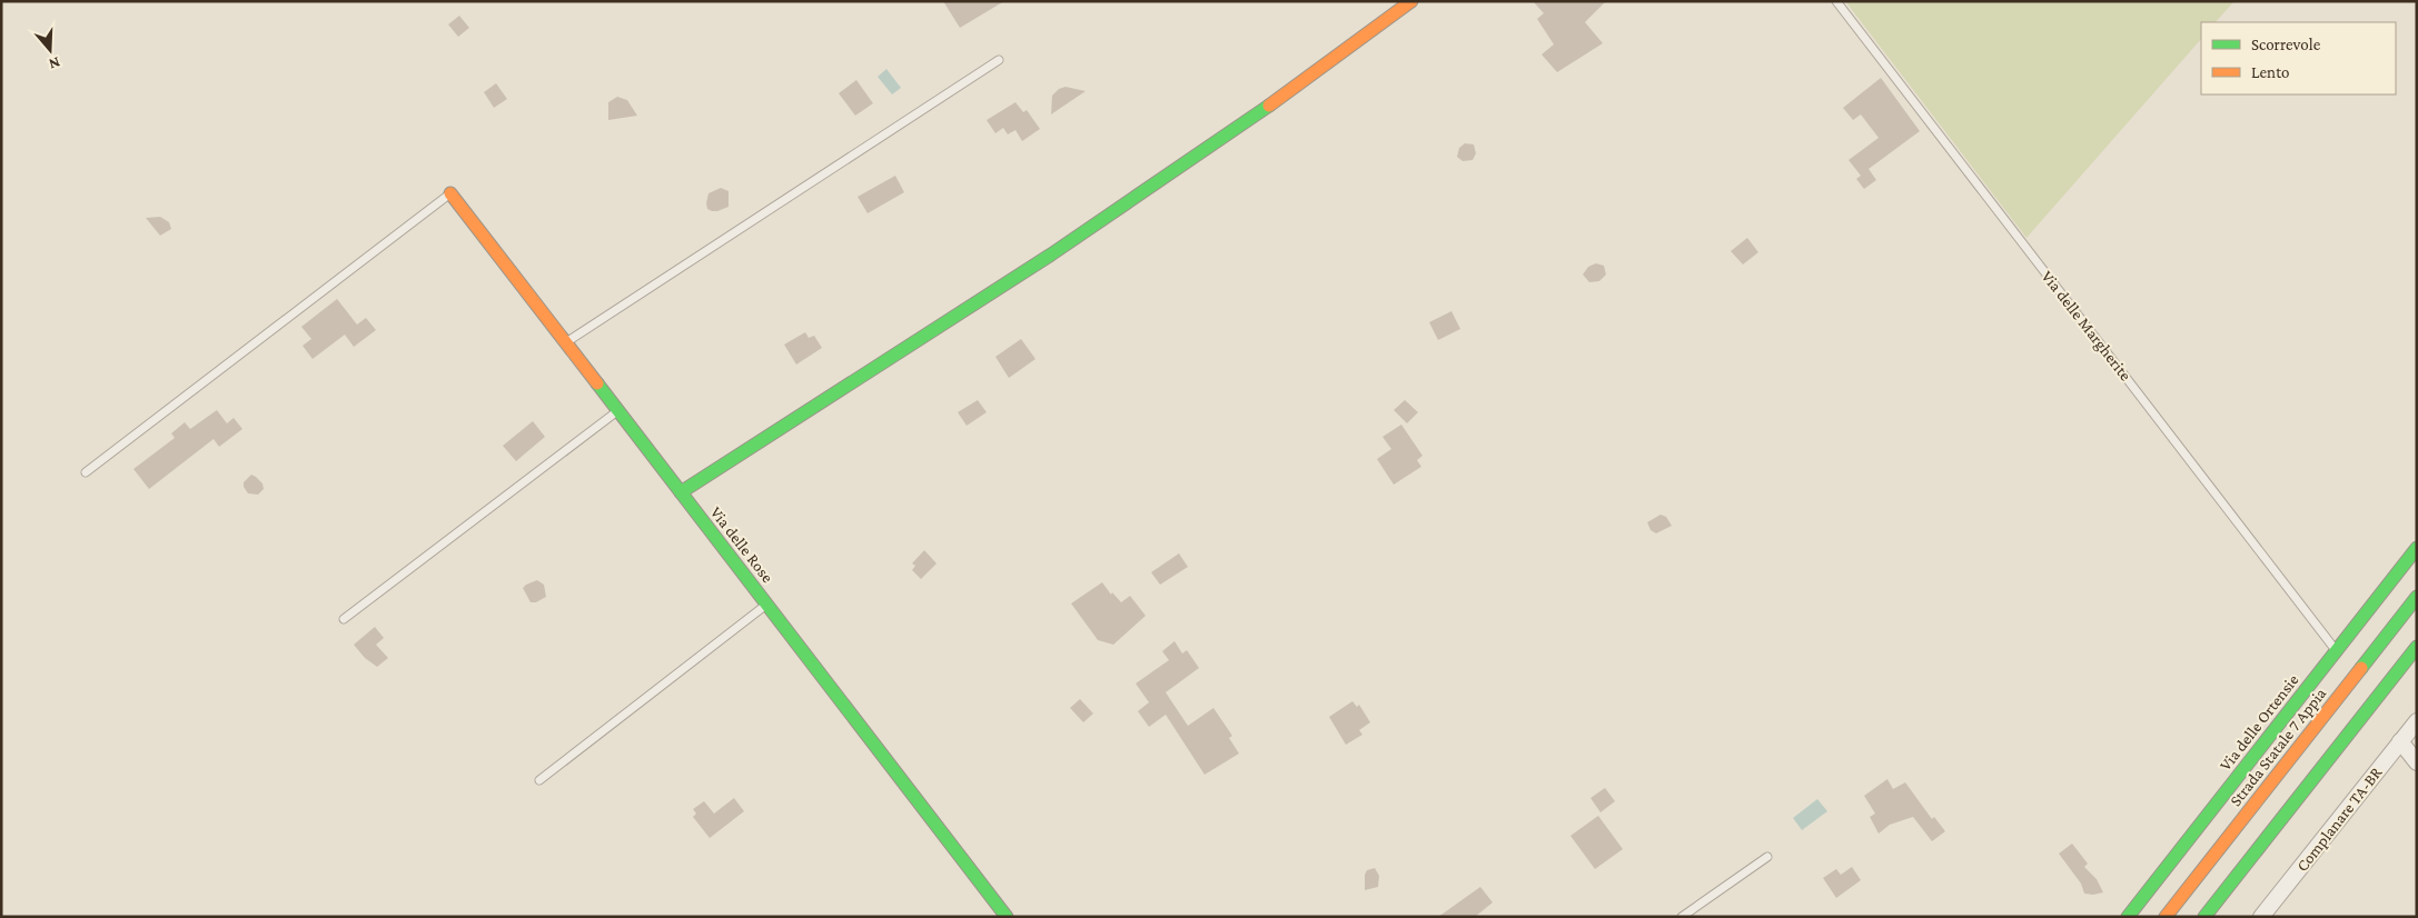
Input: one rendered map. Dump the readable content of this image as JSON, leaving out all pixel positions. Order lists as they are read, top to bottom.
{
  "streets": {
    "main road": ["Via delle Rose", "Via delle Ortensie", "Strada Statale 7 Appia"],
    "street": ["Complanare TA-BR"],
    "lane": ["Via delle Margherite"]
  },
  "crossings": [
    ["Via delle Margherite", "Via delle Ortensie"]
  ],
  "legend": ["Scorrevole", "Lento"],
  "north": "bottom"
}
